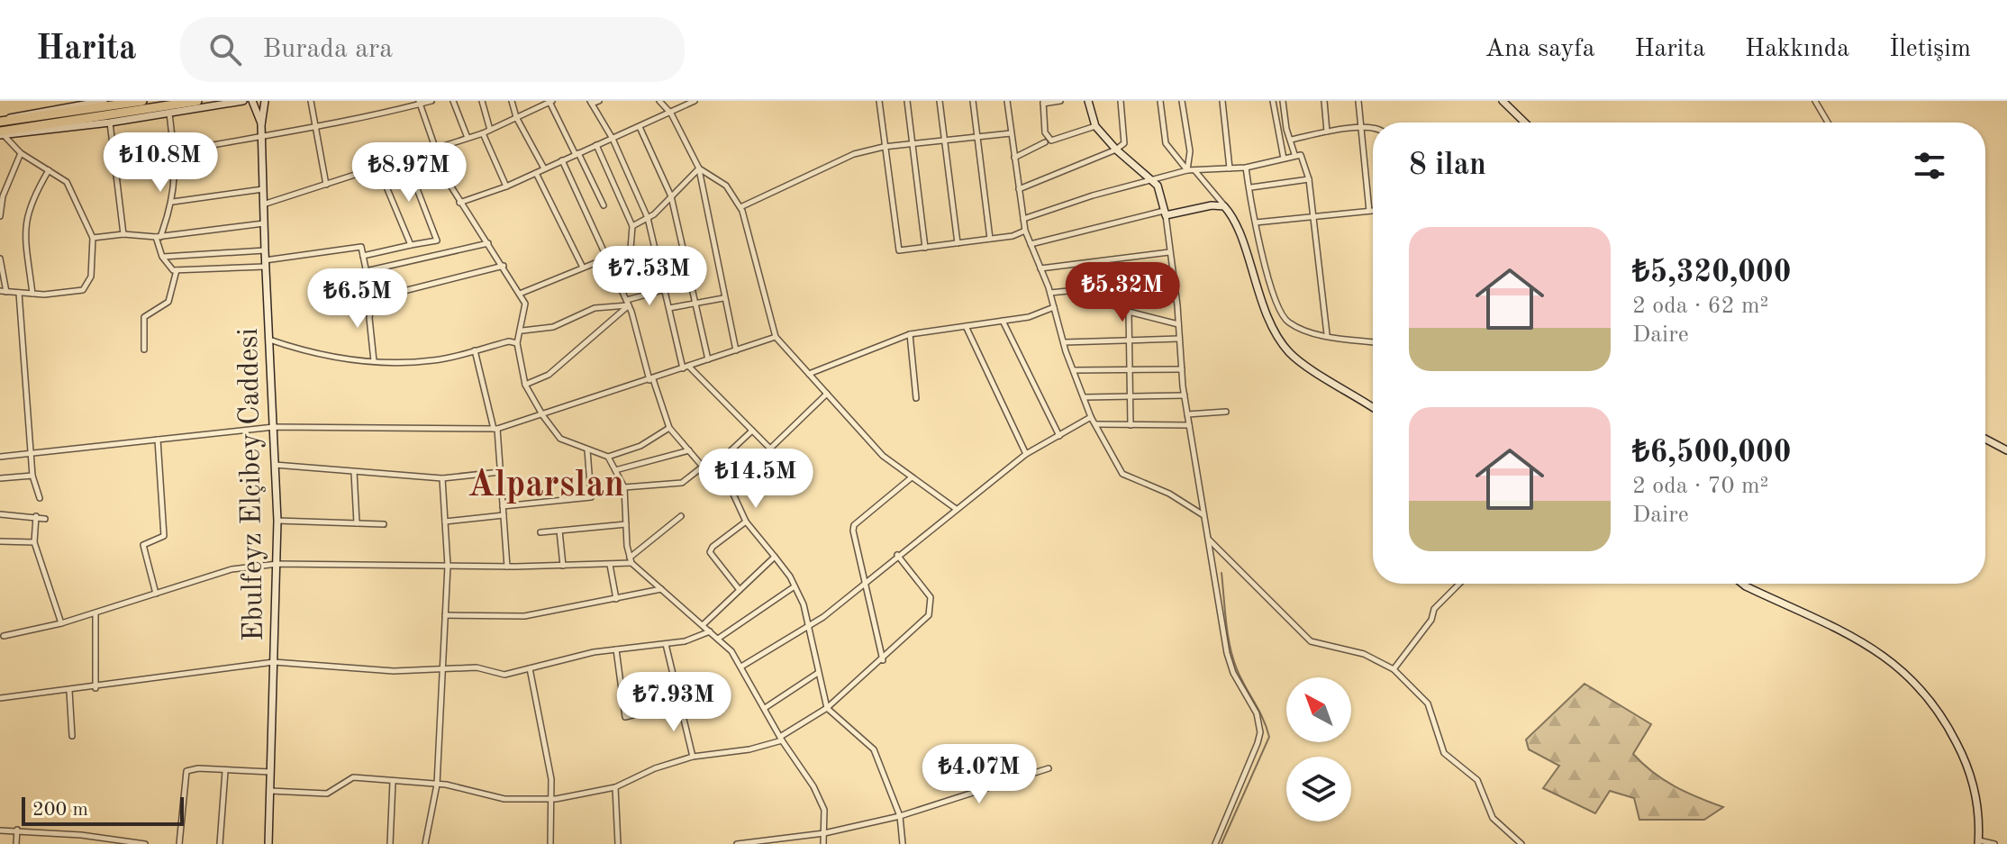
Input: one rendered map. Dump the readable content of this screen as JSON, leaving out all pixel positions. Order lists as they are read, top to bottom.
{
  "streets": {
    "street": ["Ebulfeyz Elçibey Caddesi"]
  },
  "districts": ["Alparslan"],
  "scale_bar": "200 m",
  "north": "top left",
  "page": {
    "header": "Harita",
    "search": "Burada ara",
    "nav": [
      "Ana sayfa",
      "Harita",
      "Hakkında",
      "İletişim"
    ],
    "heading": "8 ilan",
    "price": [
      "₺10.8M",
      "₺8.97M",
      "₺7.53M",
      "₺5.32M",
      "₺6.5M",
      "₺14.5M",
      "₺7.93M",
      "₺4.07M"
    ],
    "list": [
      {
        "name": "₺5,320,000",
        "note": "2 oda · 62 m² · Daire"
      },
      {
        "name": "₺6,500,000",
        "note": "2 oda · 70 m² · Daire"
      }
    ],
    "scale": "200 m"
  }
}
